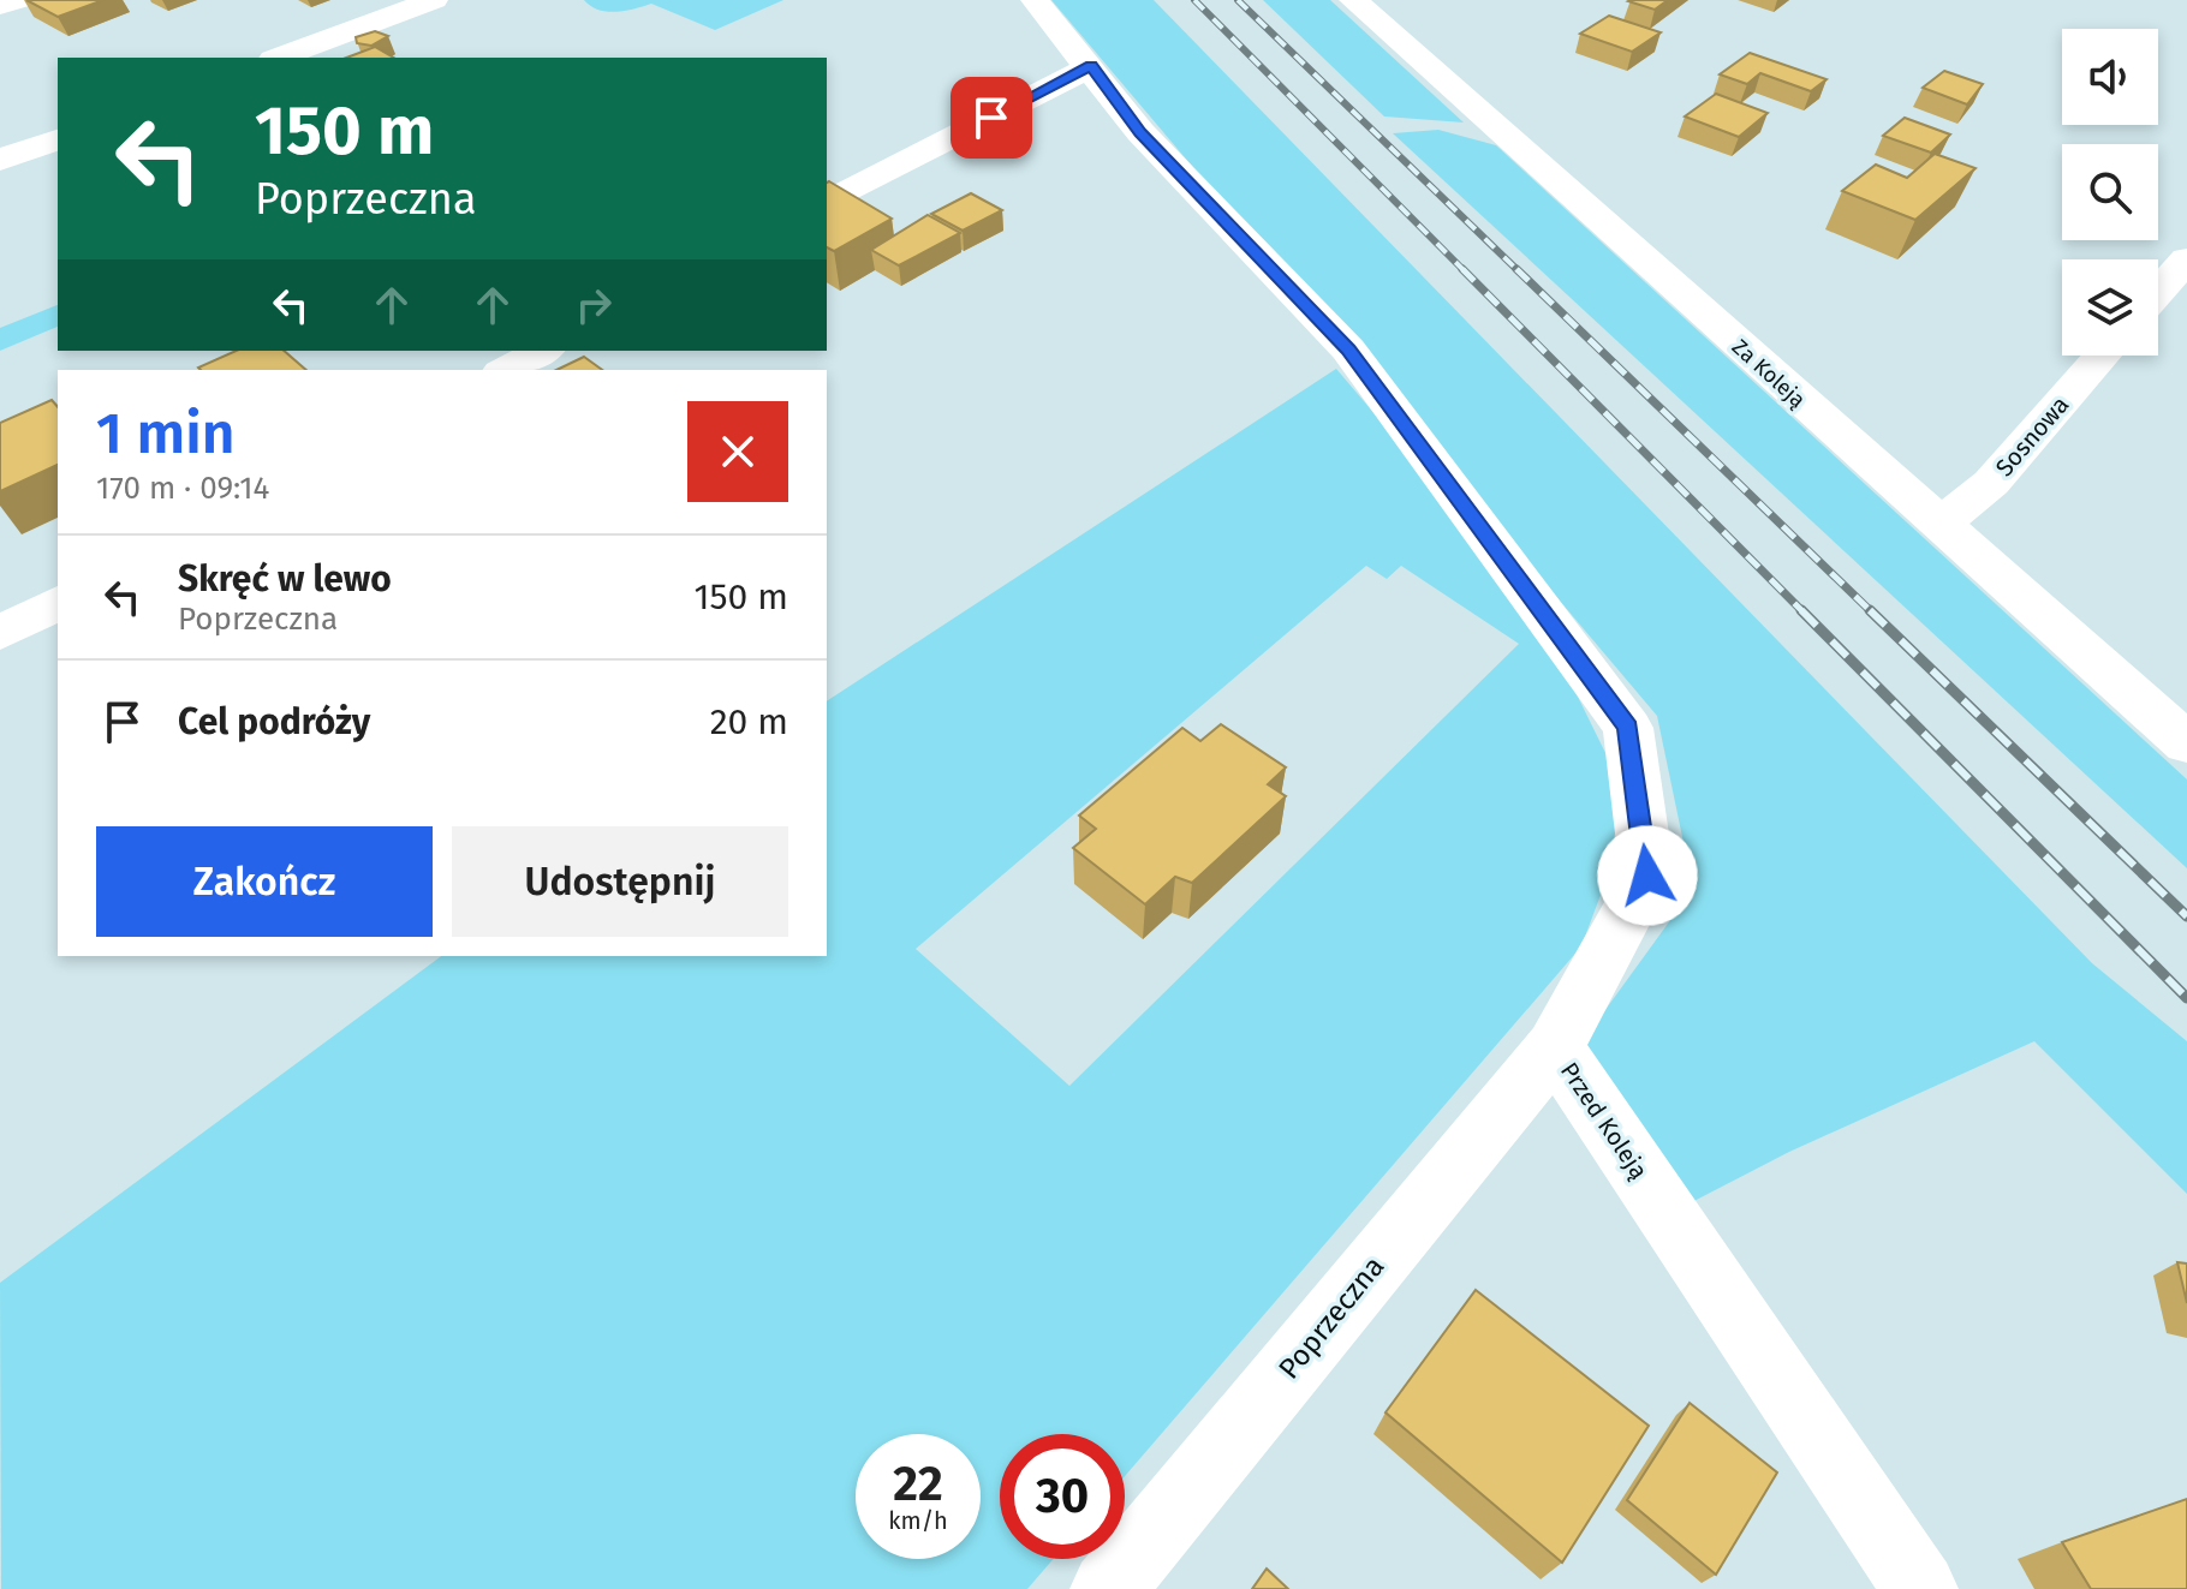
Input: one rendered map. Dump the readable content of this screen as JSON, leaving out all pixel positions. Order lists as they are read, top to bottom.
{
  "streets": {
    "street": [
      "Za Koleją",
      "Sosnowa",
      "Przed Koleją",
      "Poprzeczna"
    ]
  },
  "crossings": [
    ["Za Koleją", "Sosnowa"],
    ["Przed Koleją", "Poprzeczna"]
  ],
  "page": {
    "turn": ["150 m", "Poprzeczna"],
    "heading": ["1 min", "170 m · 09:14"],
    "list": [
      {
        "name": "Skręć w lewo",
        "note": "Poprzeczna",
        "value": "150 m"
      },
      {
        "name": "Cel podróży",
        "value": "20 m"
      }
    ],
    "buttons": ["Zakończ", "Udostępnij"],
    "speed": "22 km/h",
    "limit": "30"
  }
}
